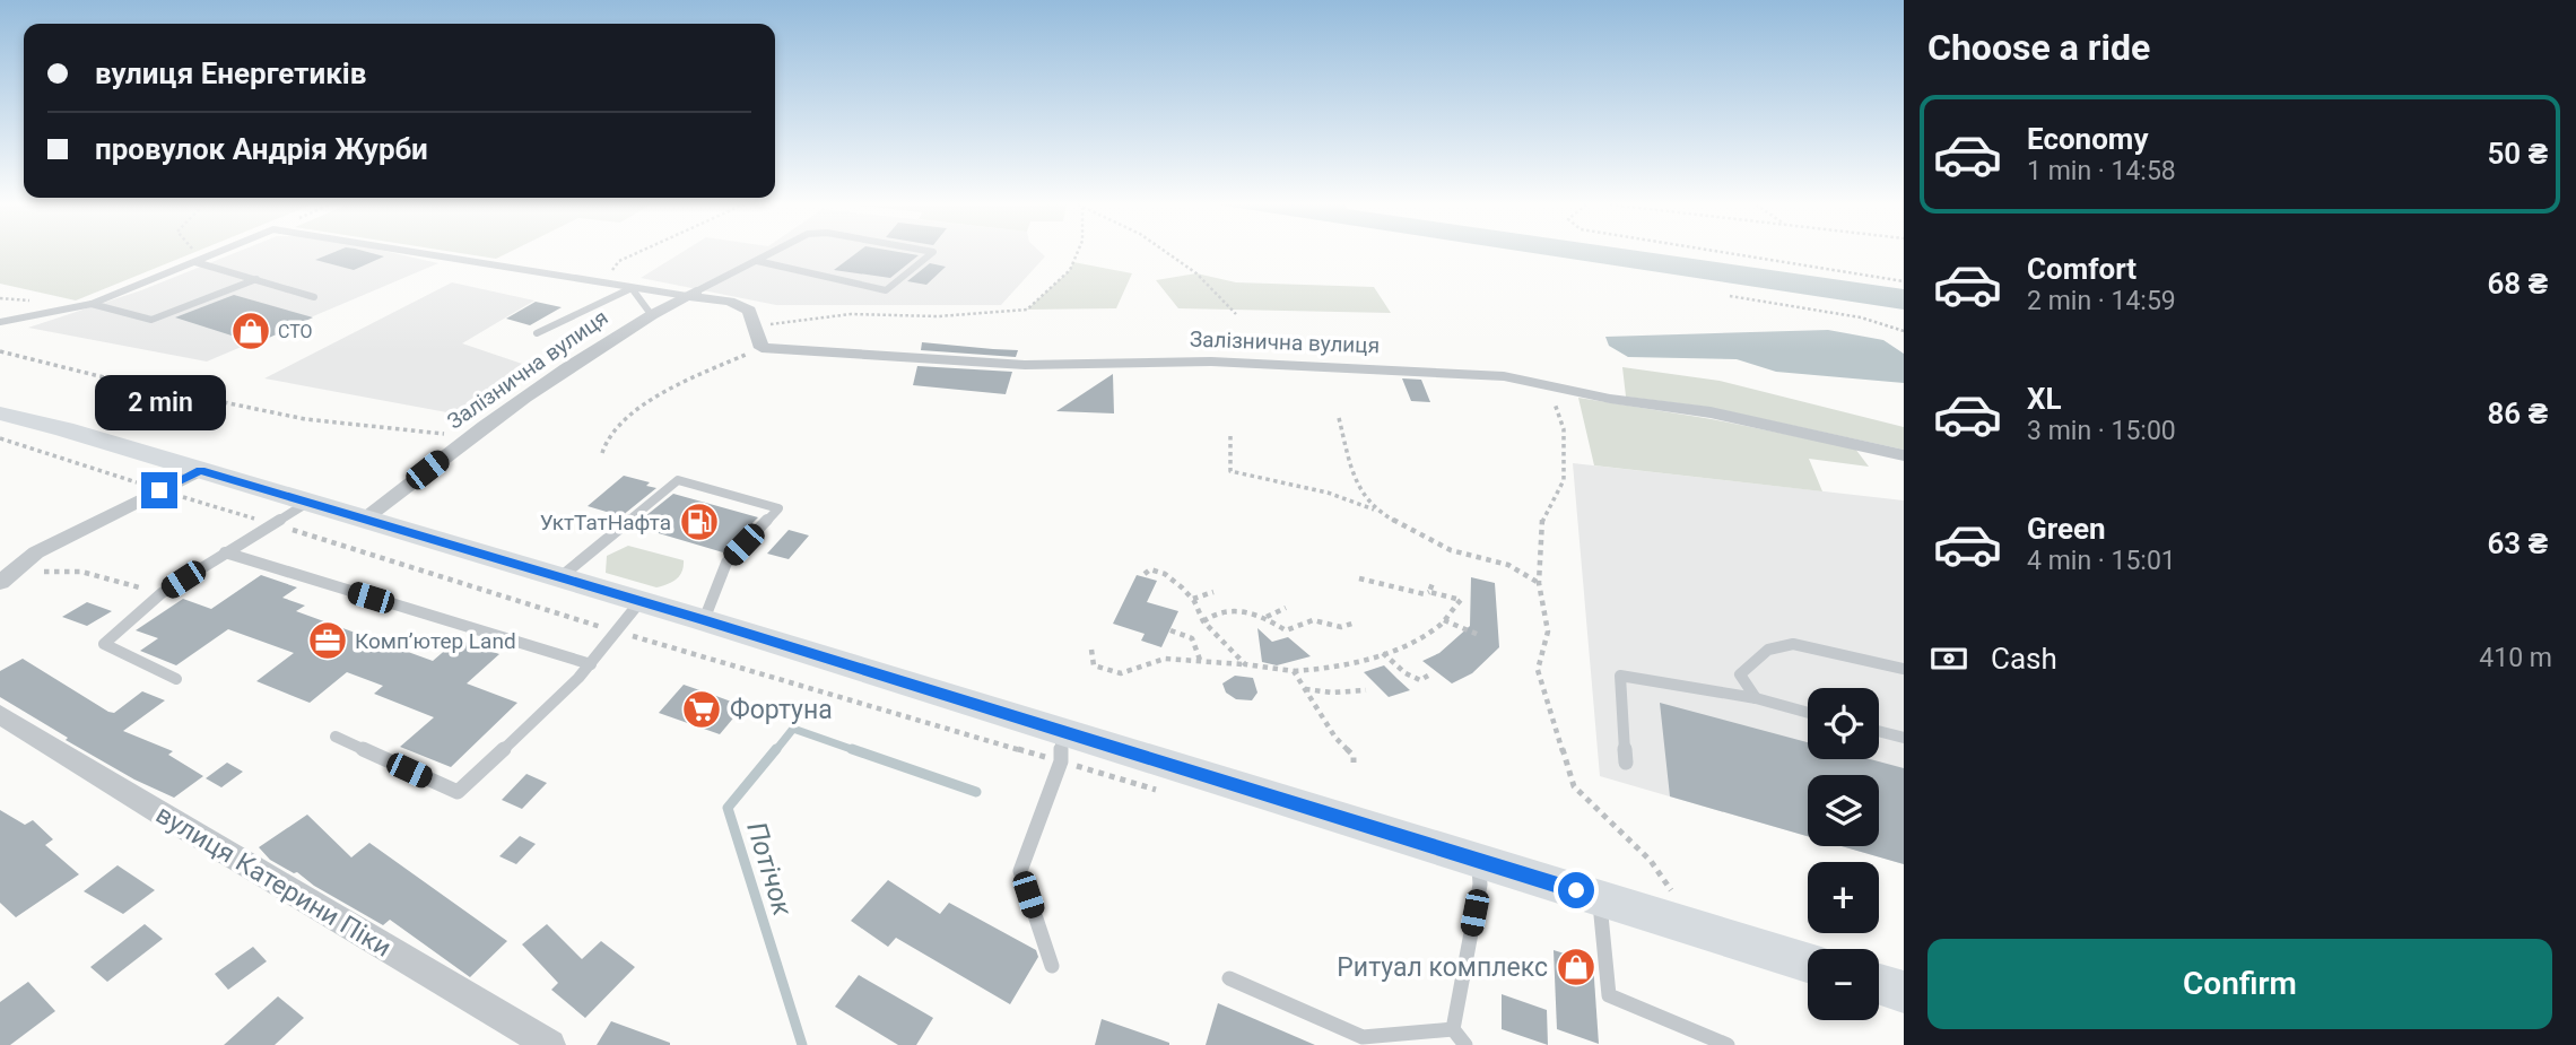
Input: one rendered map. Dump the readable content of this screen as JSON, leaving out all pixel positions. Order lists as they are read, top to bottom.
{
  "streets": {
    "street": ["Залізнична вулиця", "вулиця Катерини Піки"]
  },
  "water": ["Потічок"],
  "places": {
    "shop": ["СТО", "Ритуал комплекс"],
    "fuel station": ["УктТатНафта"],
    "office": ["Комп’ютер Land"],
    "supermarket": ["Фортуна"]
  },
  "page": {
    "heading": "Choose a ride",
    "banner": ["вулиця Енергетиків", "провулок Андрія Журби"],
    "list": [
      {
        "name": "Economy",
        "note": "1 min · 14:58",
        "value": "50 ₴"
      },
      {
        "name": "Comfort",
        "note": "2 min · 14:59",
        "value": "68 ₴"
      },
      {
        "name": "XL",
        "note": "3 min · 15:00",
        "value": "86 ₴"
      },
      {
        "name": "Green",
        "note": "4 min · 15:01",
        "value": "63 ₴"
      }
    ],
    "bubble": "2 min",
    "pay": ["Cash", "410 m"],
    "map_buttons": ["+", "−"],
    "buttons": "Confirm"
  }
}
